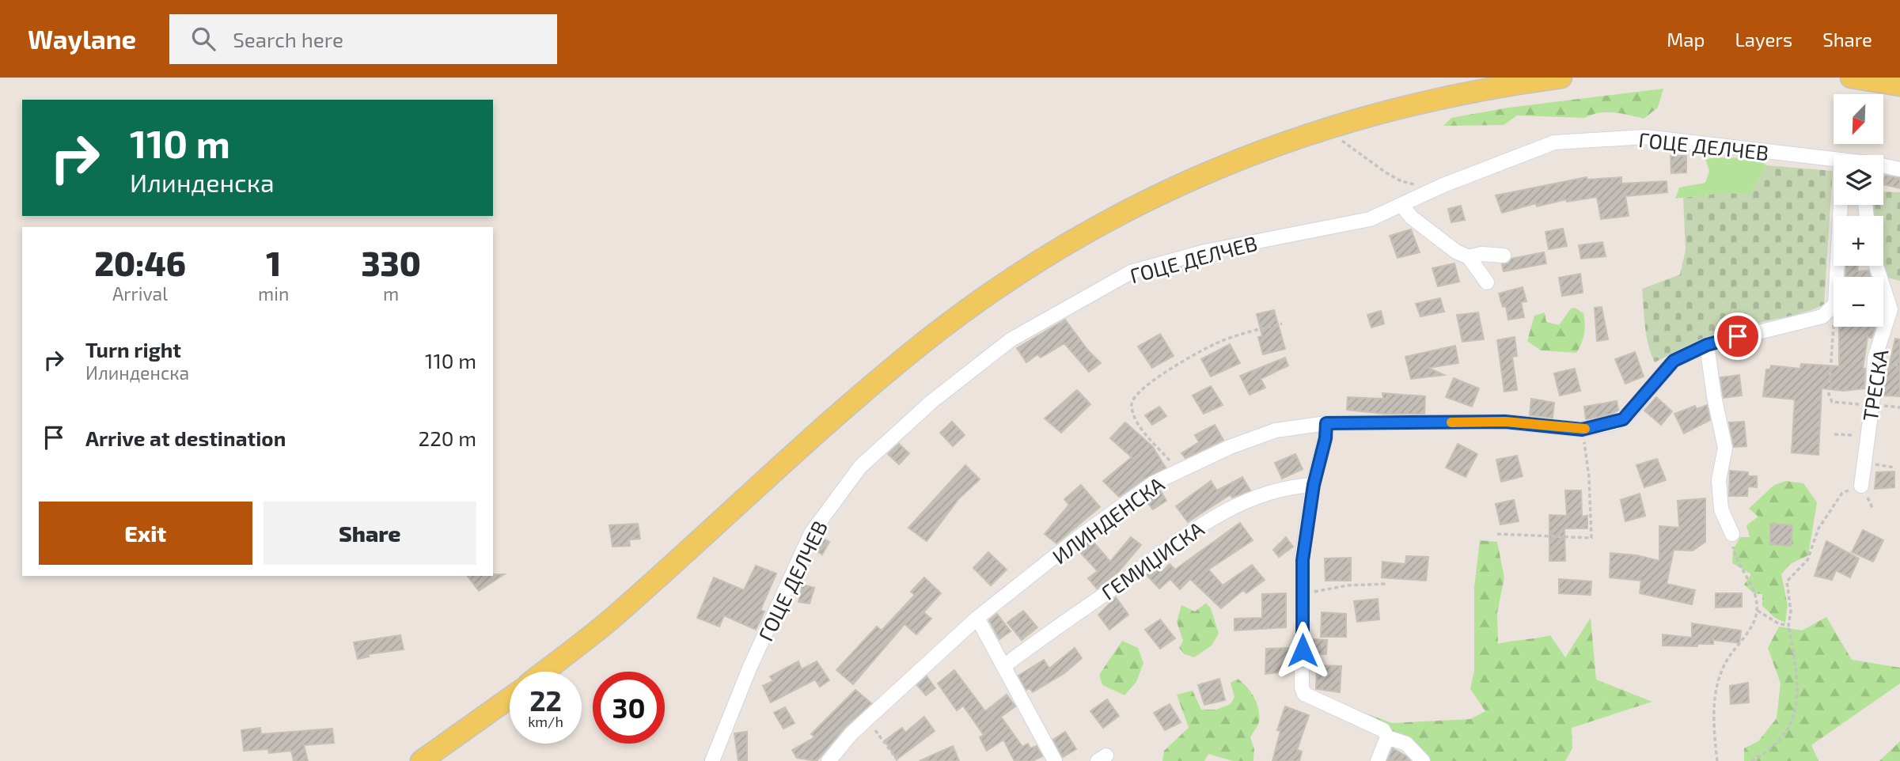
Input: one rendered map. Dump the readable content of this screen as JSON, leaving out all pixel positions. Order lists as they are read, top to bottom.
{
  "streets": {
    "street": [
      "ГОЦЕ ДЕЛЧЕВ",
      "ТРЕСКА",
      "ИЛИНДЕНСКА",
      "ГЕМИЏИСКА"
    ]
  },
  "north": "bottom left",
  "page": {
    "header": "Waylane",
    "search": "Search here",
    "nav": ["Map", "Layers", "Share"],
    "map_buttons": ["+", "−"],
    "turn": ["110 m", "Илинденска"],
    "eta": [
      "20:46",
      "Arrival",
      "1",
      "min",
      "330",
      "m"
    ],
    "list": [
      {
        "name": "Turn right",
        "note": "Илинденска",
        "value": "110 m"
      },
      {
        "name": "Arrive at destination",
        "value": "220 m"
      }
    ],
    "buttons": ["Exit", "Share"],
    "speed": "22 km/h",
    "limit": "30"
  }
}
